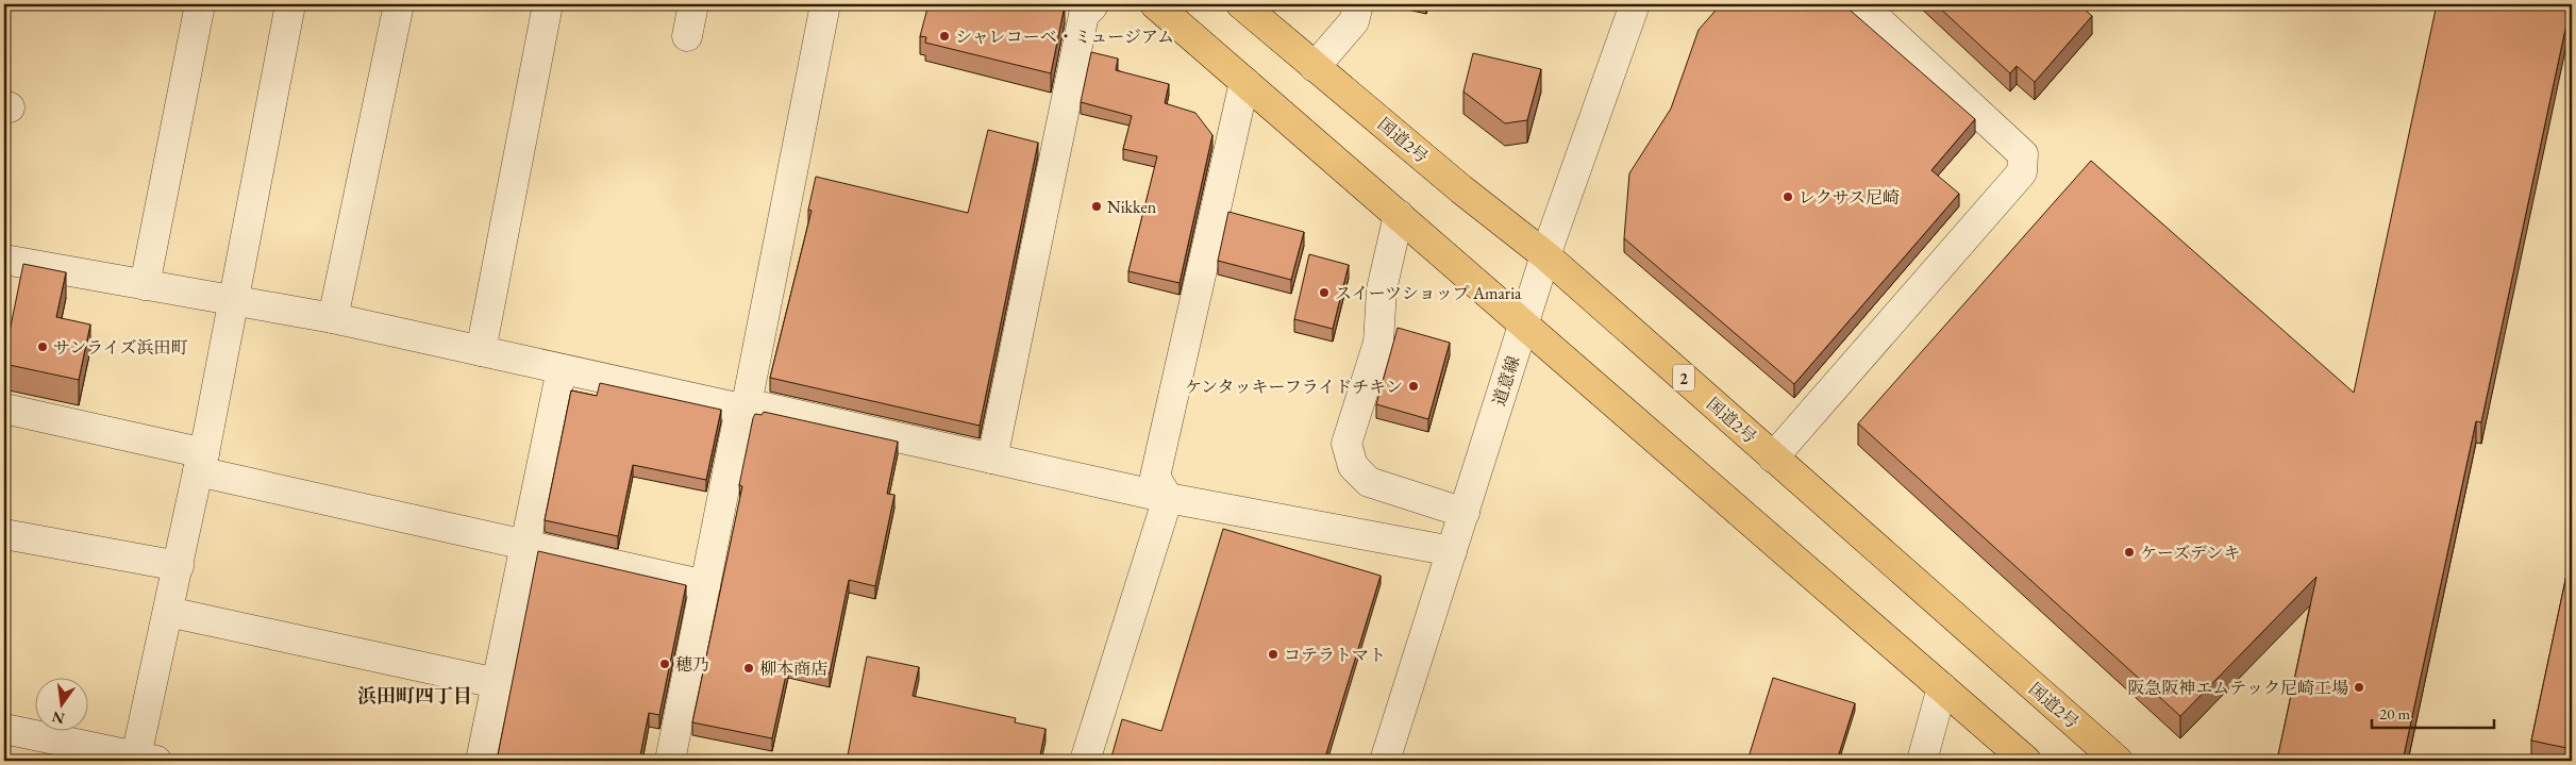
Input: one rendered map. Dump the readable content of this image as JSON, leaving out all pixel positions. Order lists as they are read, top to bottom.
{
  "streets": {
    "highway": ["国道2号", "2"],
    "street": ["道意線"]
  },
  "crossings": [
    ["国道2号", "道意線"]
  ],
  "districts": ["浜田町四丁目"],
  "places": [
    "シャレコーベ・ミュージアム",
    "レクサス尼崎",
    "Nikken",
    "スイーツショップ Amaria",
    "サンライズ浜田町",
    "ケンタッキーフライドチキン",
    "ケーズデンキ",
    "コテラトマト",
    "穂乃",
    "柳本商店",
    "阪急阪神エムテック尼崎工場"
  ],
  "scale_bar": "20 m",
  "north": "bottom"
}
